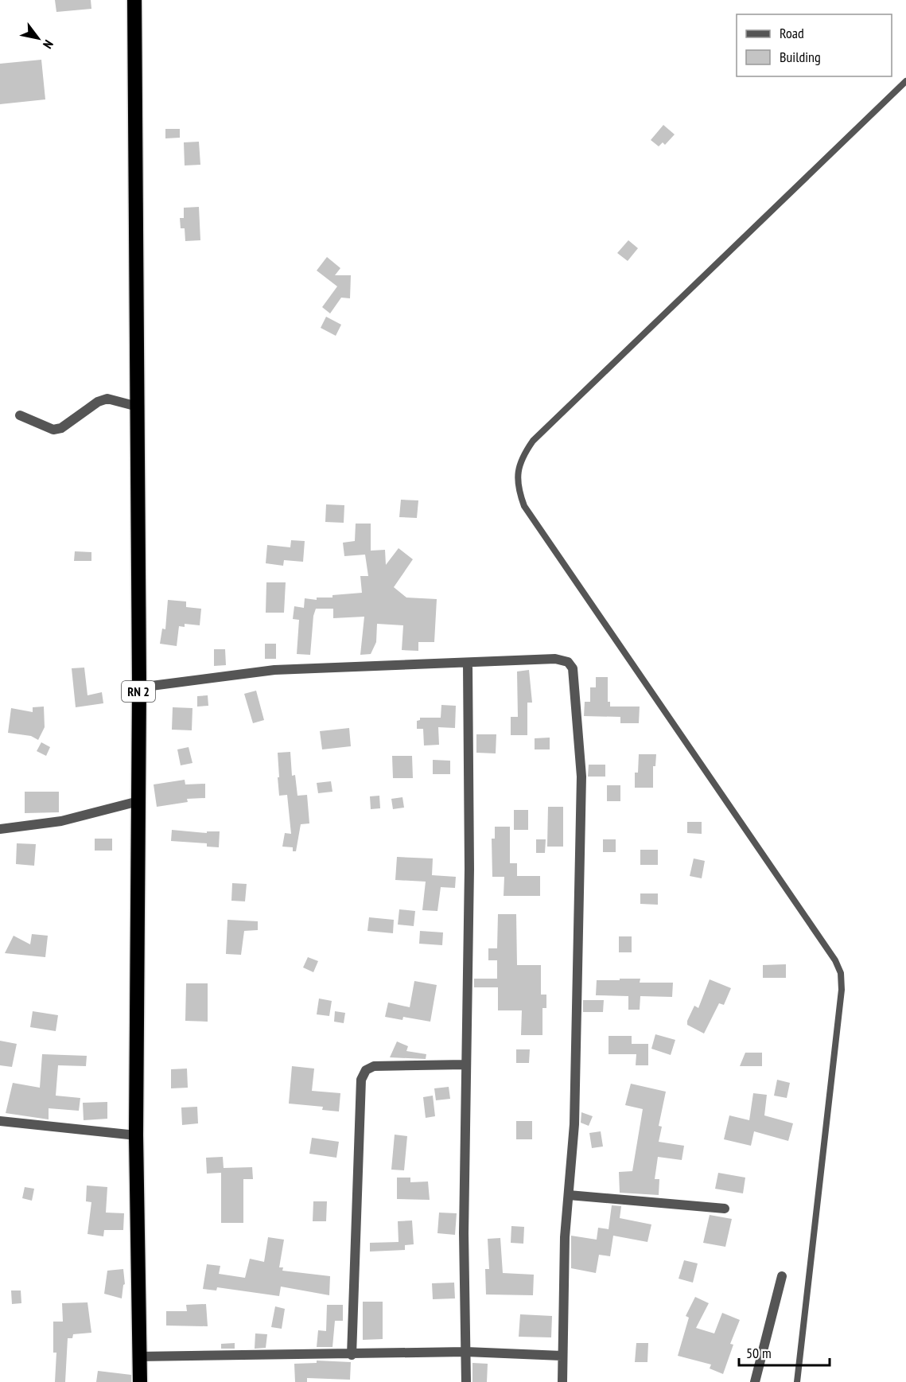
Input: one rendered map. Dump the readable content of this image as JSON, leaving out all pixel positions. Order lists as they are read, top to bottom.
{
  "streets": {
    "highway": ["RN 2"]
  },
  "legend": ["Road", "Building"],
  "scale_bar": "50 m",
  "north": "bottom right"
}
